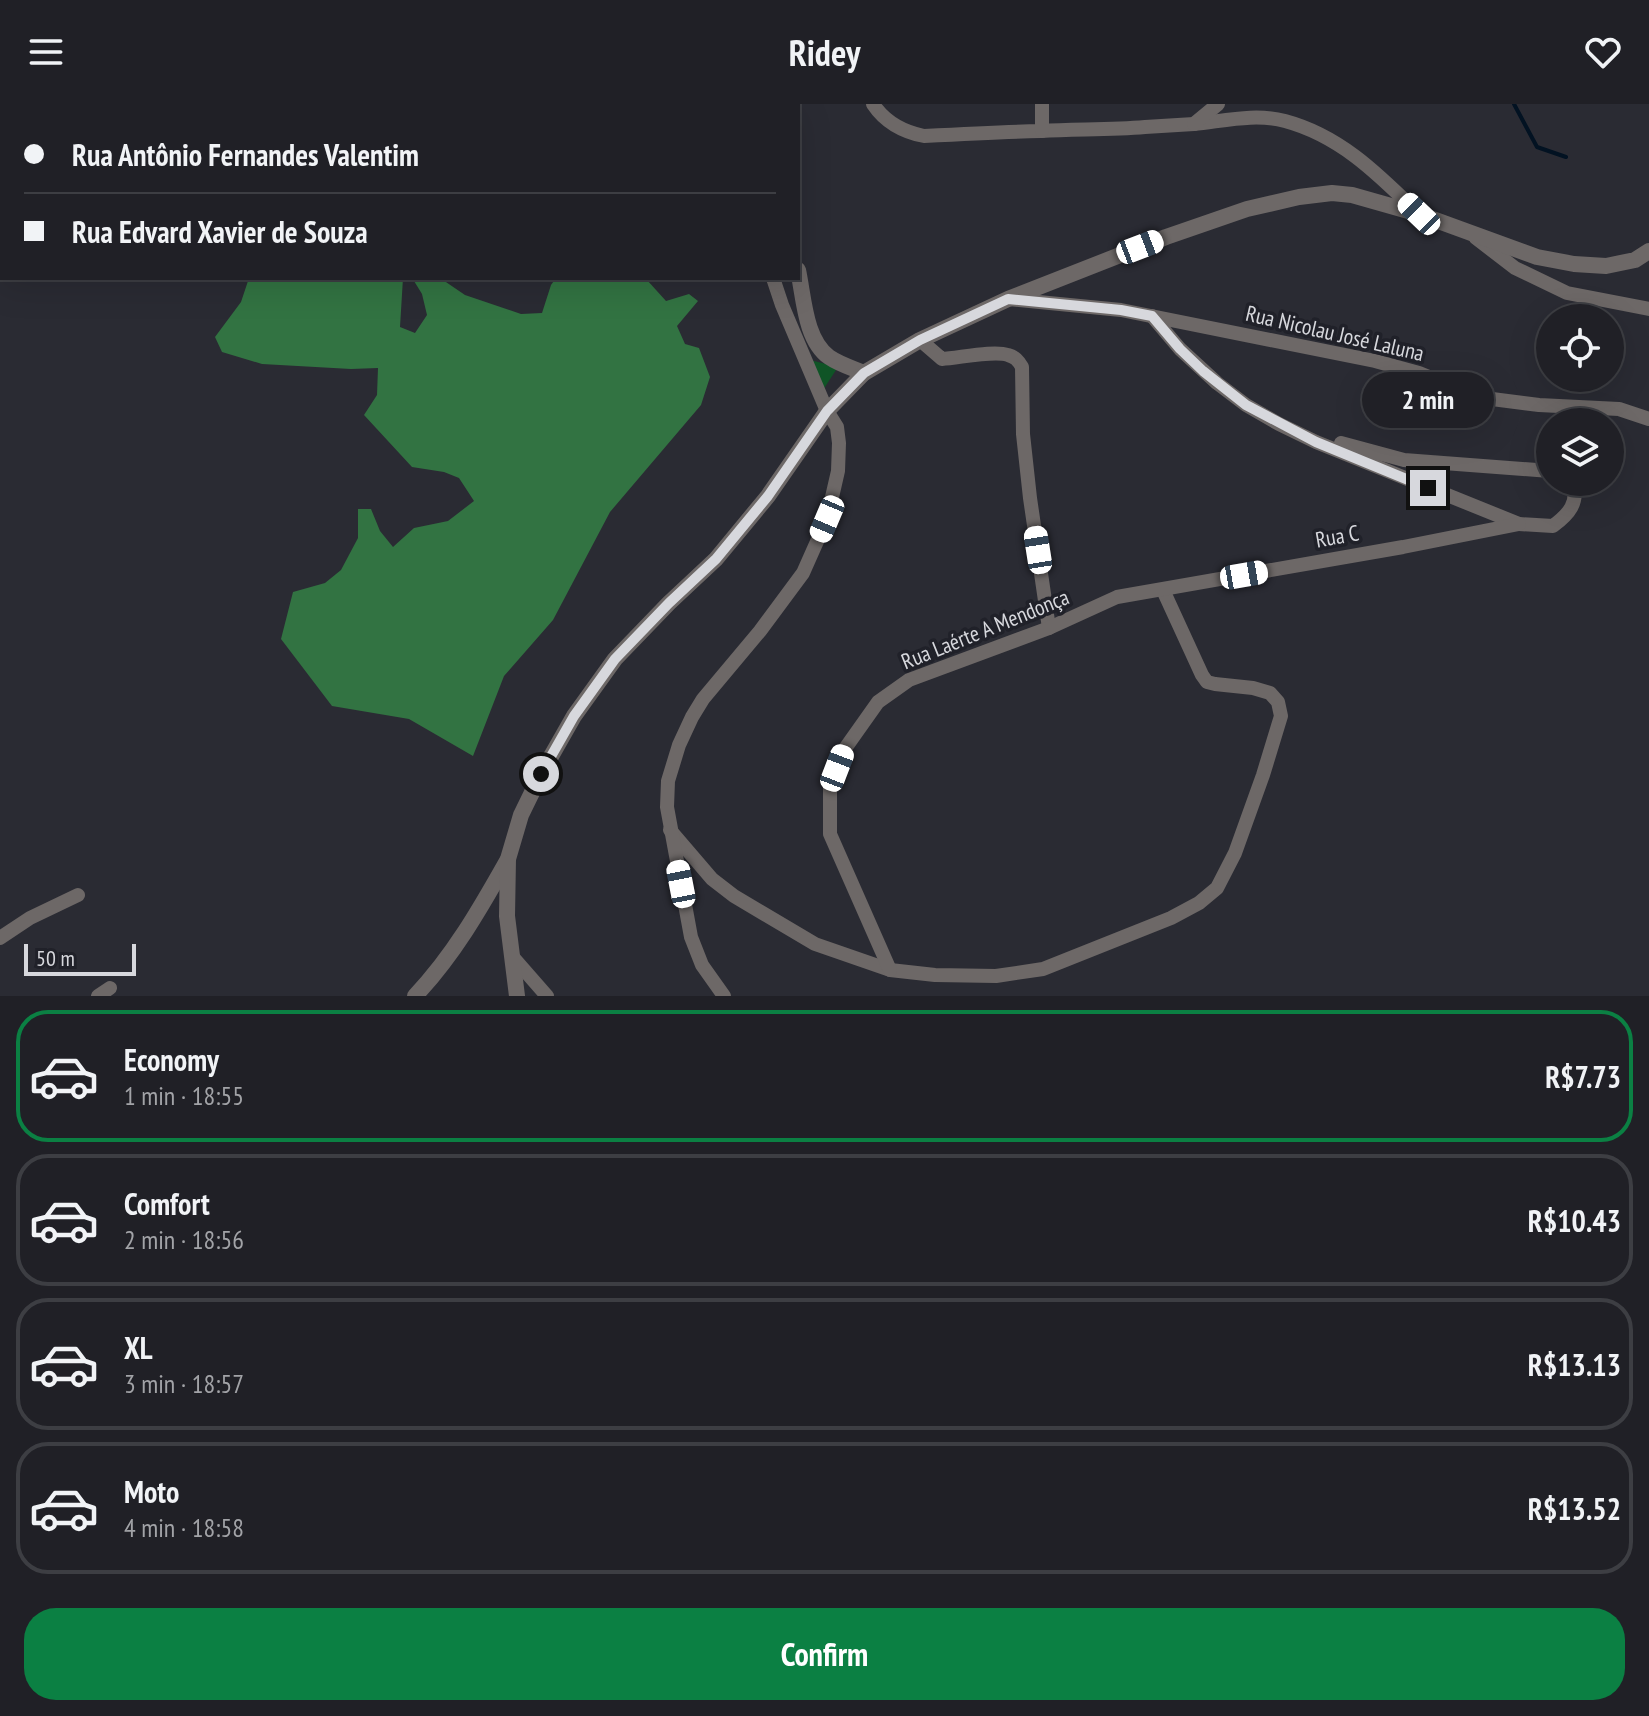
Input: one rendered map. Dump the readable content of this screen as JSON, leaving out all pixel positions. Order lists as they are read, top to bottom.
{
  "streets": {
    "street": ["Rua Nicolau José Laluna", "Rua C", "Rua Laérte A Mendonça"]
  },
  "crossings": [
    ["Rua C", "Rua Laérte A Mendonça"]
  ],
  "scale_bar": "50 m",
  "page": {
    "header": "Ridey",
    "banner": ["Rua Antônio Fernandes Valentim", "Rua Edvard Xavier de Souza"],
    "bubble": "2 min",
    "scale": "50 m",
    "list": [
      {
        "name": "Economy",
        "note": "1 min · 18:55",
        "value": "R$7.73"
      },
      {
        "name": "Comfort",
        "note": "2 min · 18:56",
        "value": "R$10.43"
      },
      {
        "name": "XL",
        "note": "3 min · 18:57",
        "value": "R$13.13"
      },
      {
        "name": "Moto",
        "note": "4 min · 18:58",
        "value": "R$13.52"
      }
    ],
    "buttons": "Confirm"
  }
}
